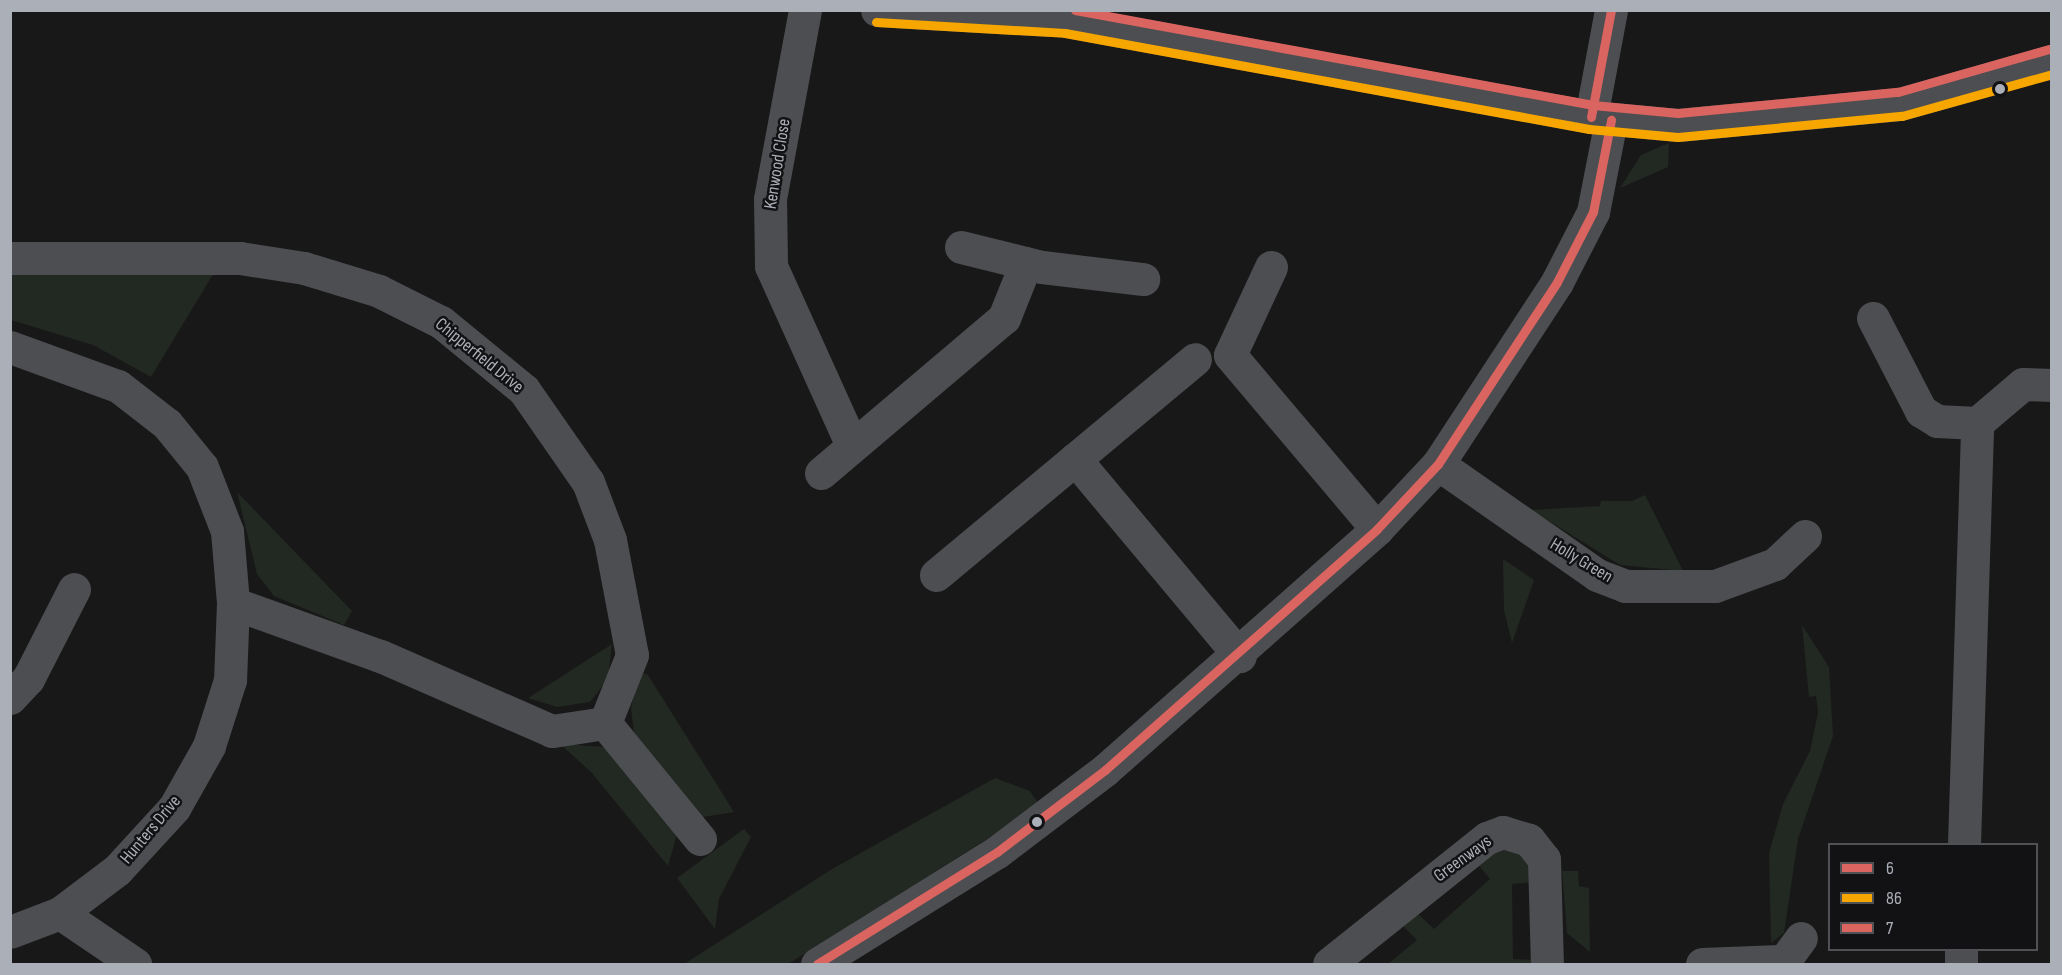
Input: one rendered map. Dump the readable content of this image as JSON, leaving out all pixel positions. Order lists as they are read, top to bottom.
{
  "streets": {
    "street": [
      "Kenwood Close",
      "Chipperfield Drive",
      "Holly Green",
      "Hunters Drive",
      "Greenways"
    ]
  },
  "lines": ["transit line 6", "transit line 7", "transit line 86"],
  "legend": ["6", "86", "7"]
}
